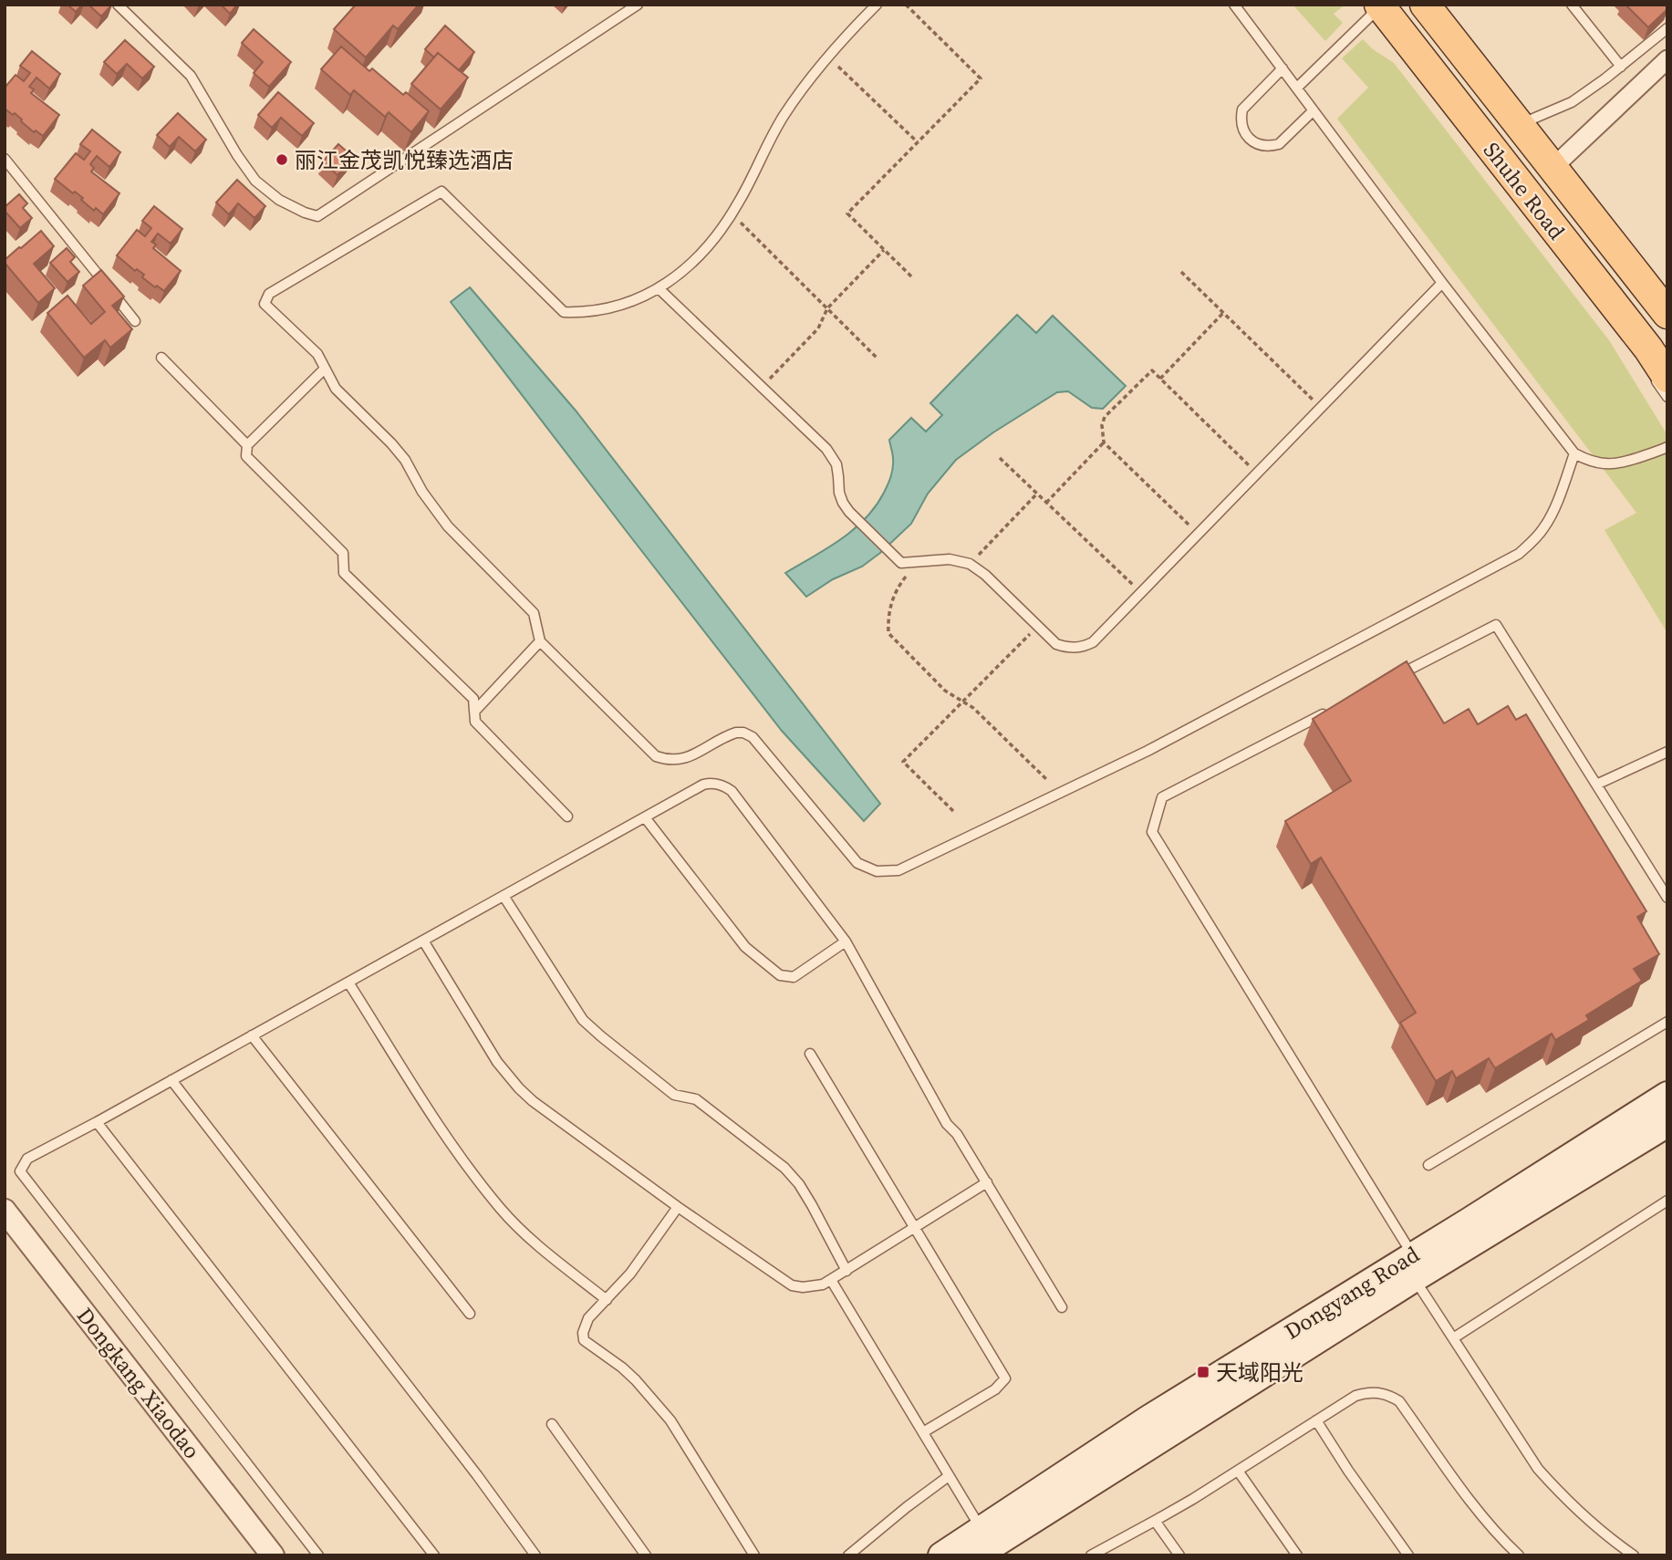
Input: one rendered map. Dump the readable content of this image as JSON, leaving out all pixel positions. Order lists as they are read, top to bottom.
{
  "streets": {
    "main road": ["Shuhe Road", "Dongyang Road"],
    "street": ["Dongkang Xiaodao"]
  },
  "places": {
    "other": ["丽江金茂凯悦臻选酒店"],
    "transit": ["天域阳光"]
  }
}
